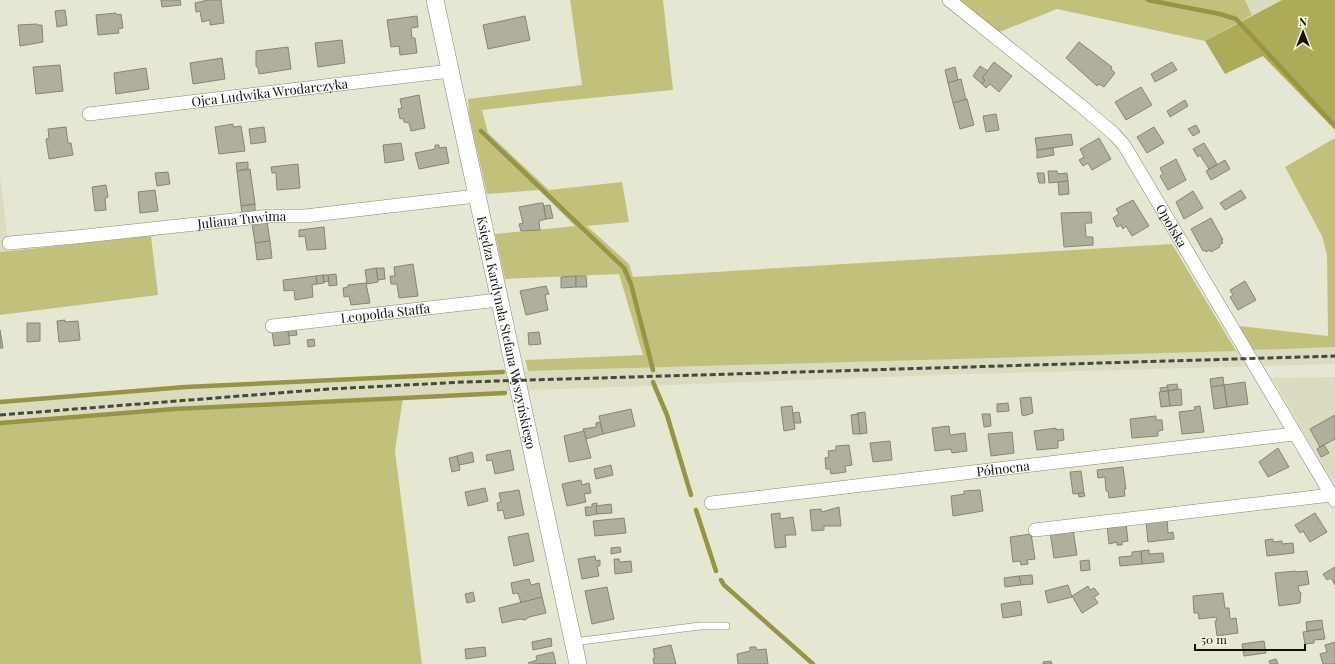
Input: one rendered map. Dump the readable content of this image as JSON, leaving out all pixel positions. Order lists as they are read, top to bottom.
{
  "streets": {
    "street": [
      "Ojca Ludwika Wrodarczyka",
      "Juliana Tuwima",
      "Opolska",
      "Leopolda Staffa",
      "Księdza Kardynała Stefana Wyszyńskiego",
      "Północna"
    ]
  },
  "crossings": [
    ["Ojca Ludwika Wrodarczyka", "Księdza Kardynała Stefana Wyszyńskiego"],
    ["Juliana Tuwima", "Księdza Kardynała Stefana Wyszyńskiego"],
    ["Opolska", "Północna"],
    ["Leopolda Staffa", "Księdza Kardynała Stefana Wyszyńskiego"]
  ],
  "scale_bar": "50 m",
  "north": "top"
}
